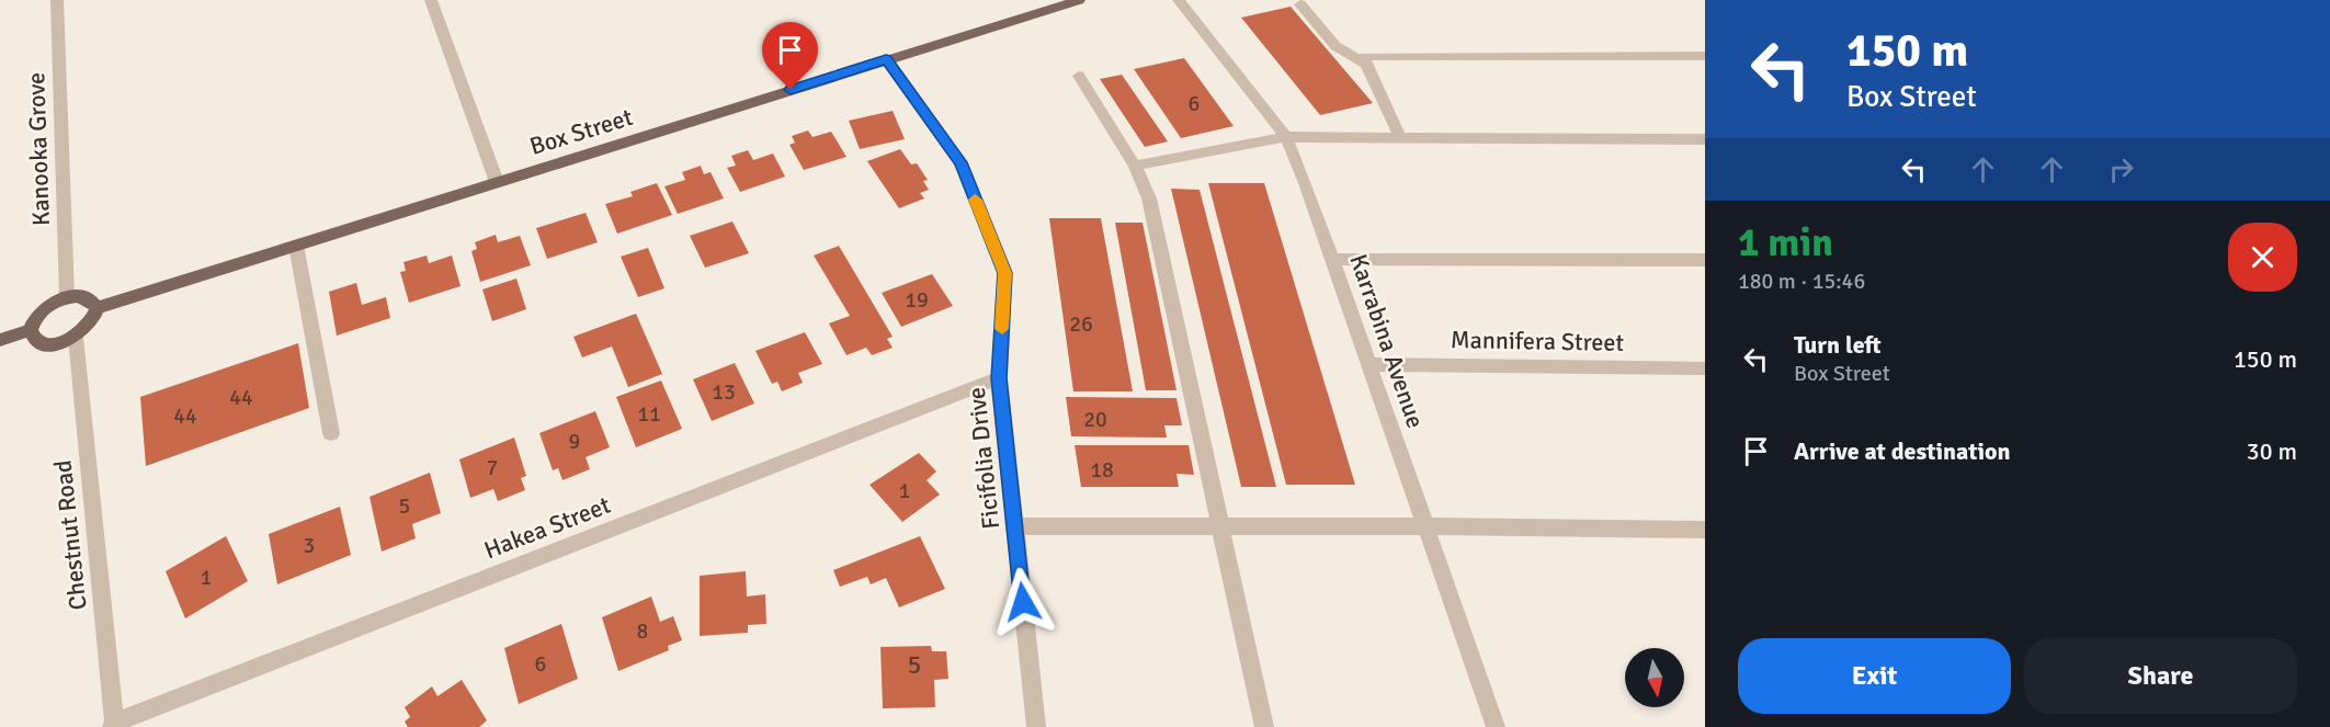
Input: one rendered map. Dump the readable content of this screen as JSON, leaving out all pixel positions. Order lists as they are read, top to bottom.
{
  "streets": {
    "main road": ["Box Street"],
    "street": [
      "Kanooka Grove",
      "Karrabina Avenue",
      "Mannifera Street",
      "Ficifolia Drive",
      "Hakea Street",
      "Chestnut Road"
    ]
  },
  "crossings": [
    ["Box Street", "Kanooka Grove"],
    ["Box Street", "Ficifolia Drive"],
    ["Box Street", "Chestnut Road"],
    ["Kanooka Grove", "Chestnut Road"],
    ["Karrabina Avenue", "Mannifera Street"],
    ["Ficifolia Drive", "Hakea Street"],
    ["Hakea Street", "Chestnut Road"]
  ],
  "house_numbers": [
    "6",
    "19",
    "26",
    "13",
    "44",
    "11",
    "44",
    "20",
    "9",
    "7",
    "18",
    "1",
    "5",
    "3",
    "1",
    "8",
    "6",
    "5"
  ],
  "north": "bottom",
  "page": {
    "turn": ["150 m", "Box Street"],
    "heading": ["1 min", "180 m · 15:46"],
    "list": [
      {
        "name": "Turn left",
        "note": "Box Street",
        "value": "150 m"
      },
      {
        "name": "Arrive at destination",
        "value": "30 m"
      }
    ],
    "buttons": ["Exit", "Share"]
  }
}
